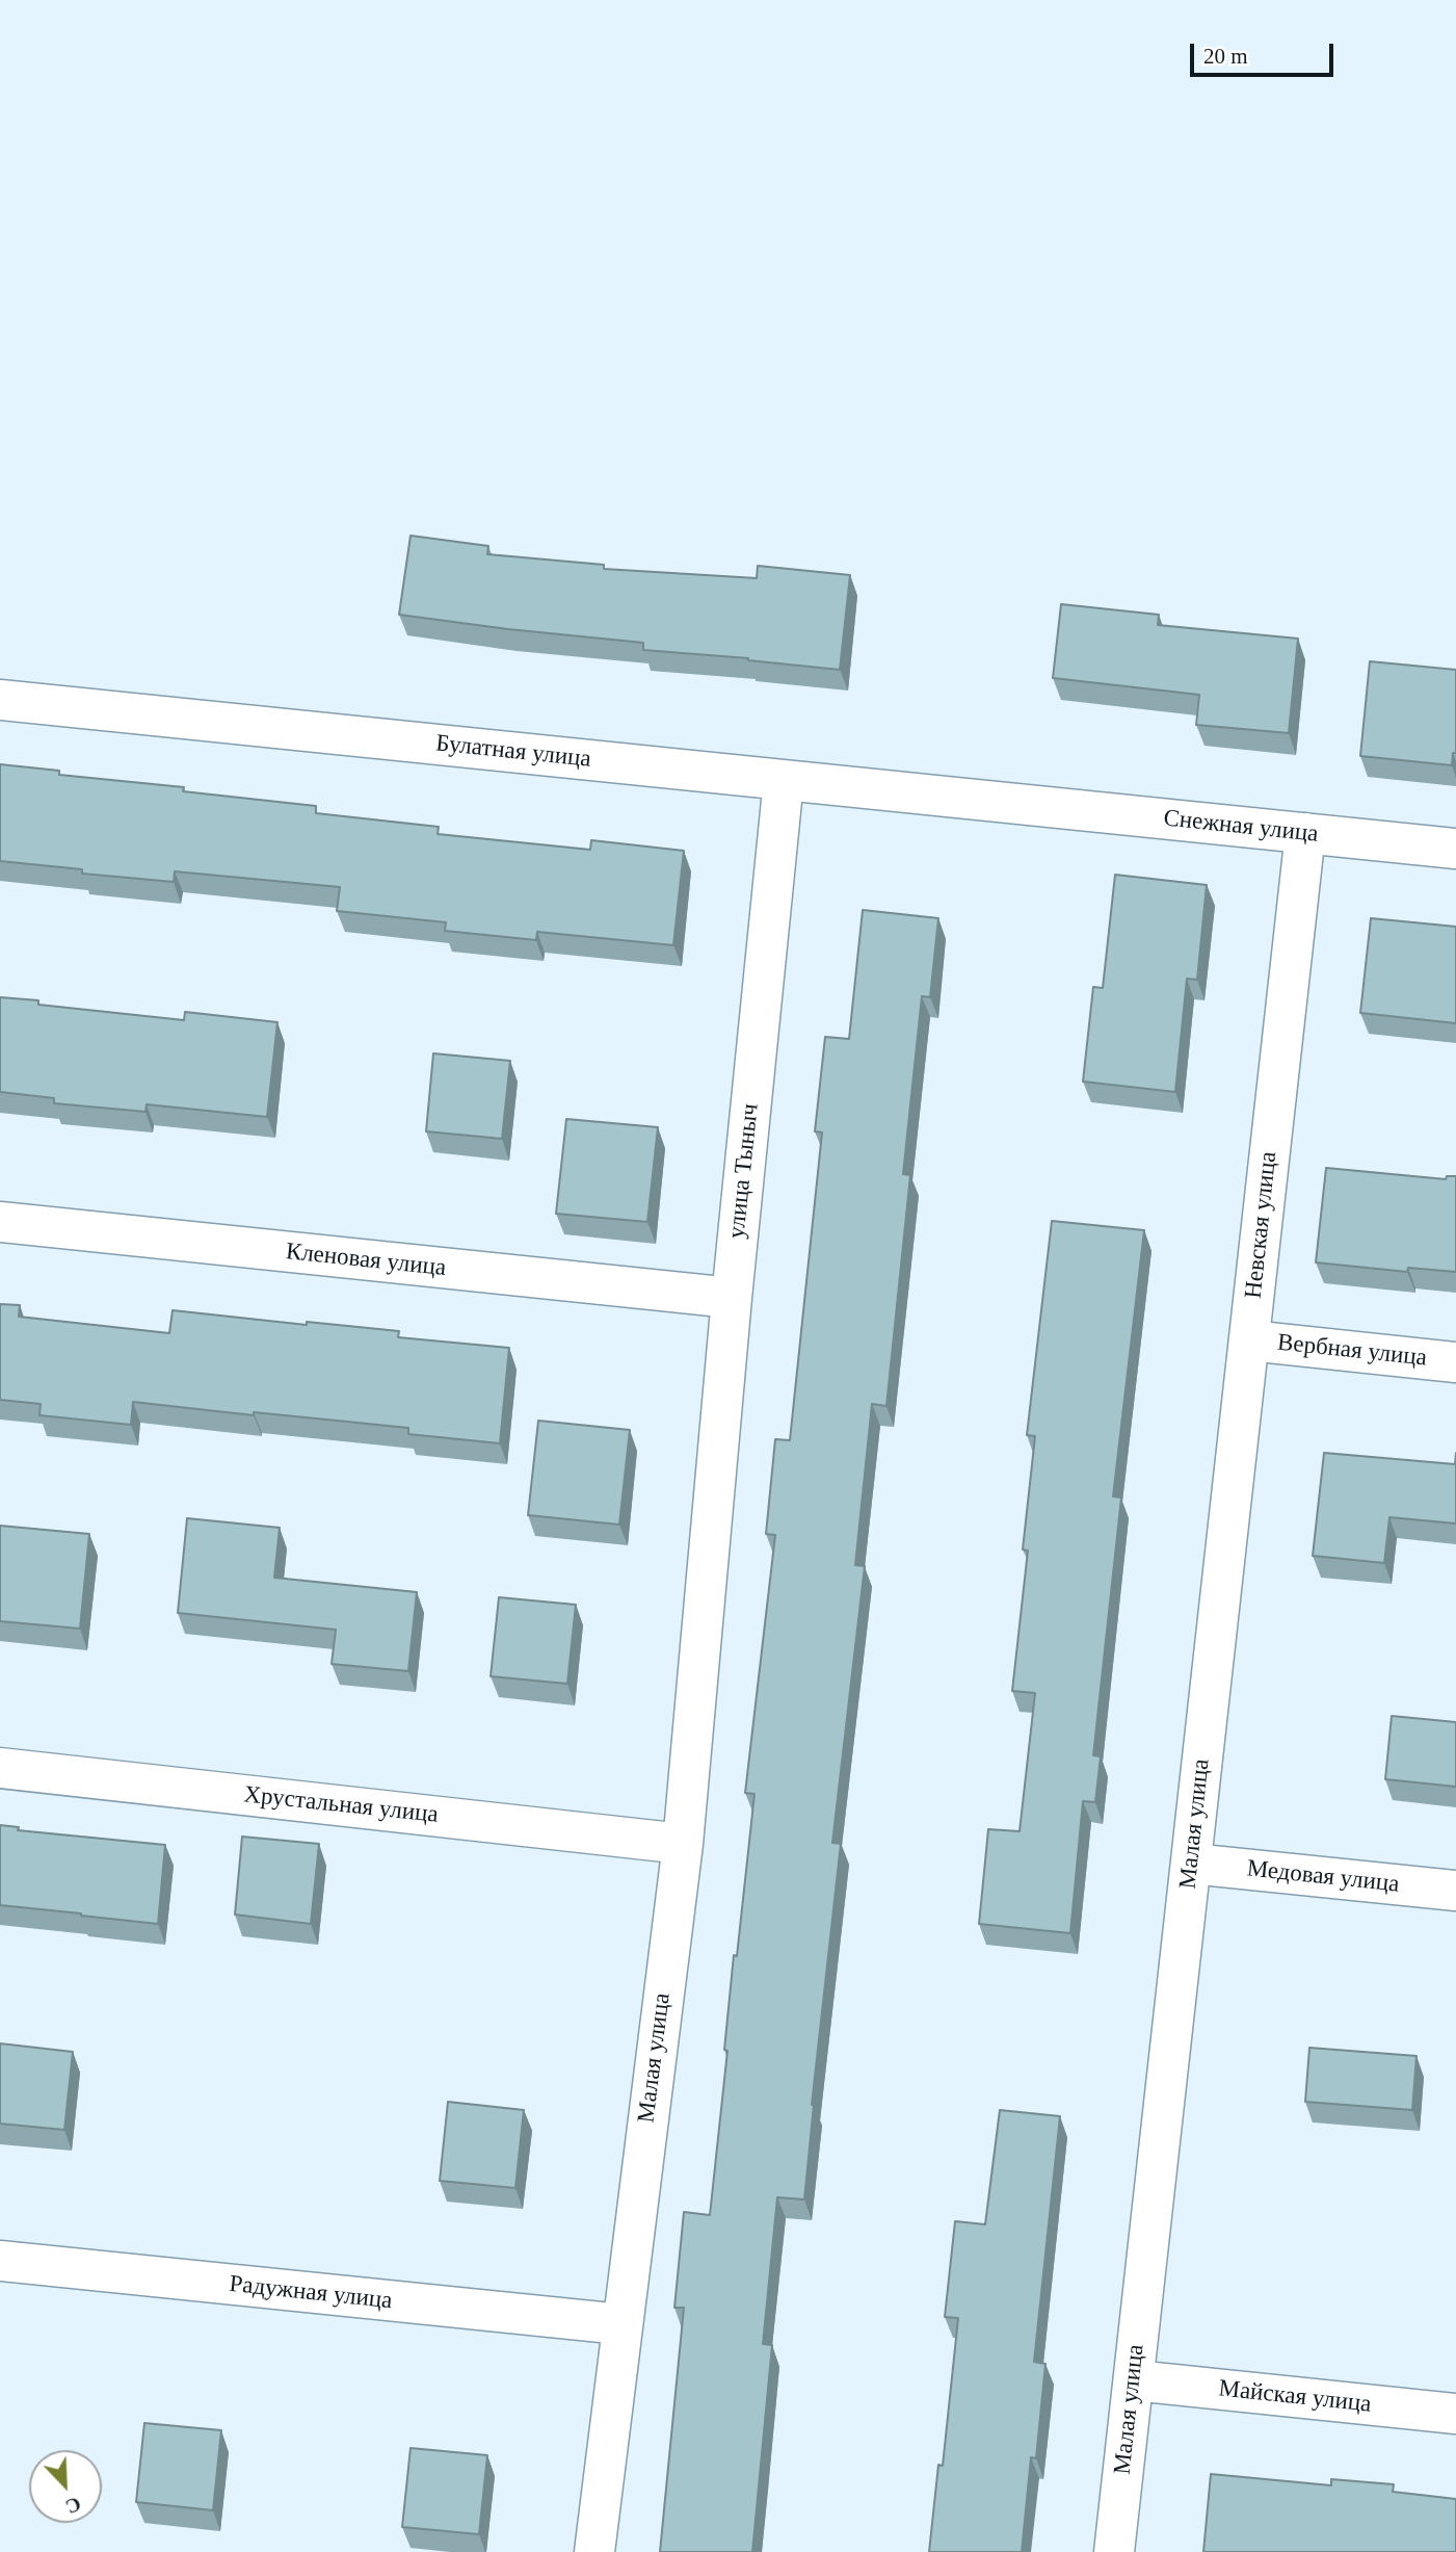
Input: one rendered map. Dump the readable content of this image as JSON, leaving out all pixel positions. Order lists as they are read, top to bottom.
{
  "streets": {
    "street": [
      "Булатная улица",
      "Снежная улица",
      "улица Тыныч",
      "Невская улица",
      "Кленовая улица",
      "Вербная улица",
      "Хрустальная улица",
      "Малая улица",
      "Медовая улица",
      "Радужная улица",
      "Майская улица"
    ]
  },
  "crossings": [
    ["Булатная улица", "Снежная улица"],
    ["Булатная улица", "улица Тыныч"],
    ["Снежная улица", "Невская улица"],
    ["улица Тыныч", "Кленовая улица"],
    ["улица Тыныч", "Малая улица"],
    ["Невская улица", "Вербная улица"],
    ["Невская улица", "Малая улица"],
    ["Хрустальная улица", "Малая улица"],
    ["Малая улица", "Медовая улица"],
    ["Малая улица", "Радужная улица"],
    ["Малая улица", "Майская улица"]
  ],
  "scale_bar": "20 m",
  "north": "bottom right"
}
